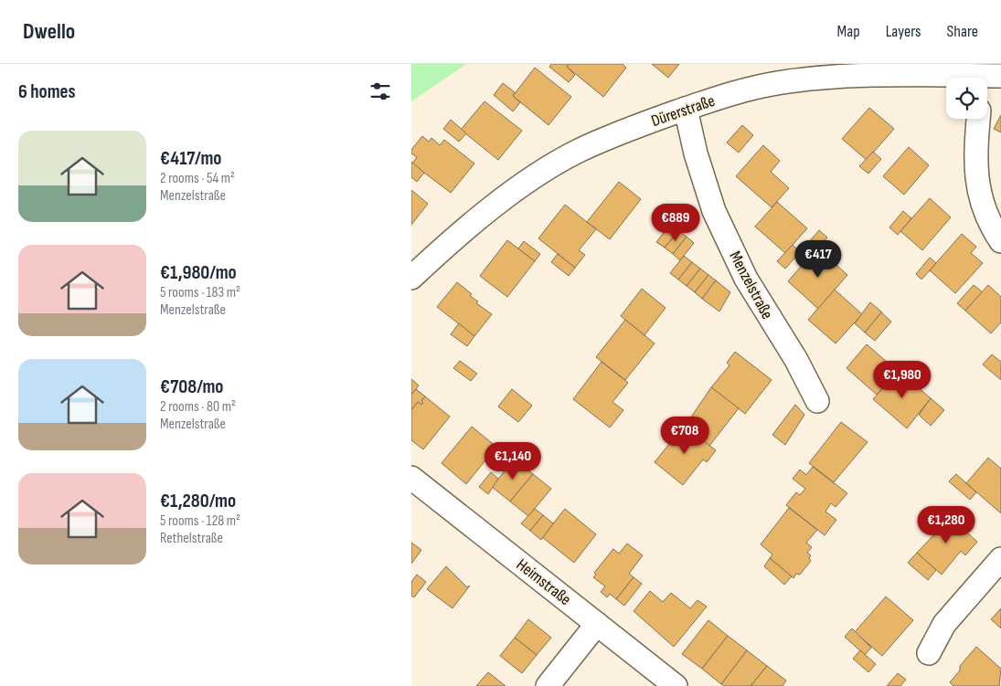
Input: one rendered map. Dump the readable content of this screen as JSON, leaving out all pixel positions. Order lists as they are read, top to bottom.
{
  "streets": {
    "street": ["Dürerstraße", "Menzelstraße", "Heimstraße"]
  },
  "crossings": [
    ["Dürerstraße", "Menzelstraße"]
  ],
  "page": {
    "header": "Dwello",
    "nav": ["Map", "Layers", "Share"],
    "heading": "6 homes",
    "list": [
      {
        "name": "€417/mo",
        "note": "2 rooms · 54 m² · Menzelstraße"
      },
      {
        "name": "€1,980/mo",
        "note": "5 rooms · 183 m² · Menzelstraße"
      },
      {
        "name": "€708/mo",
        "note": "2 rooms · 80 m² · Menzelstraße"
      },
      {
        "name": "€1,280/mo",
        "note": "5 rooms · 128 m² · Rethelstraße"
      }
    ],
    "price": [
      "€889",
      "€417",
      "€1,980",
      "€708",
      "€1,140",
      "€1,280"
    ]
  }
}
